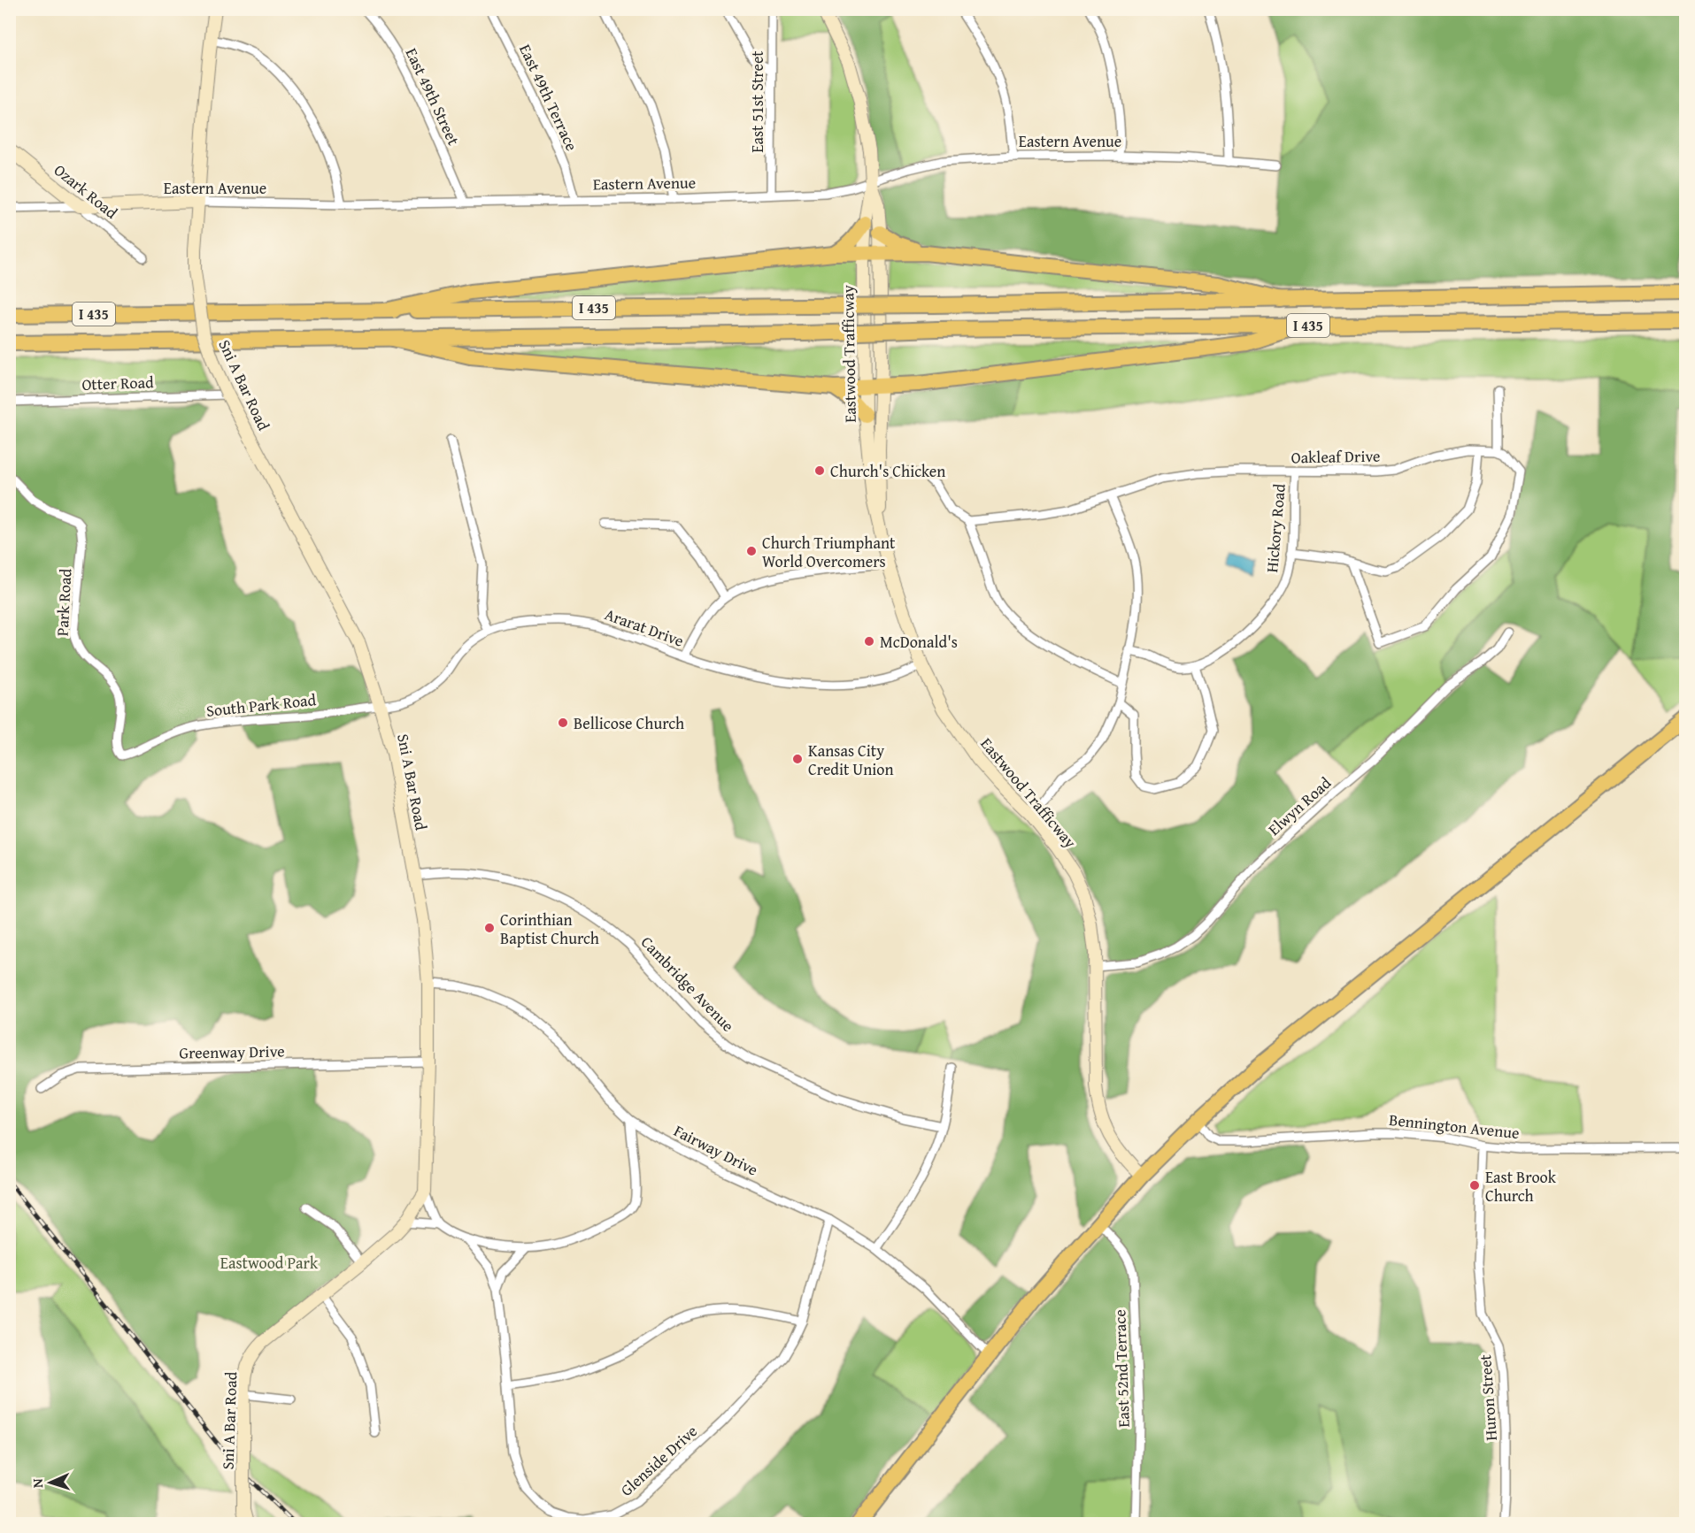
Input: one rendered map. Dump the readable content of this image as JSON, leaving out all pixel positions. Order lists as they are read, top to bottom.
{
  "streets": {
    "highway": ["I 435"],
    "street": [
      "East 49th Street",
      "East 49th Terrace",
      "East 51st Street",
      "Eastern Avenue",
      "Ozark Road",
      "Eastwood Trafficway",
      "Otter Road",
      "Sni A Bar Road",
      "Oakleaf Drive",
      "Hickory Road",
      "Park Road",
      "Ararat Drive",
      "South Park Road",
      "Elwyn Road",
      "Cambridge Avenue",
      "Greenway Drive",
      "Bennington Avenue",
      "Fairway Drive",
      "East 52nd Terrace",
      "Huron Street",
      "Glenside Drive"
    ]
  },
  "crossings": [
    ["East 49th Street", "Eastern Avenue"],
    ["East 49th Terrace", "Eastern Avenue"],
    ["East 51st Street", "Eastern Avenue"],
    ["Eastern Avenue", "Ozark Road"],
    ["Eastern Avenue", "Eastwood Trafficway"],
    ["Eastern Avenue", "Sni A Bar Road"],
    ["Eastwood Trafficway", "Ararat Drive"],
    ["Eastwood Trafficway", "Elwyn Road"],
    ["Otter Road", "Sni A Bar Road"],
    ["Sni A Bar Road", "Ararat Drive"],
    ["Sni A Bar Road", "South Park Road"],
    ["Sni A Bar Road", "Cambridge Avenue"],
    ["Sni A Bar Road", "Greenway Drive"],
    ["Sni A Bar Road", "Fairway Drive"],
    ["Oakleaf Drive", "Hickory Road"],
    ["Park Road", "South Park Road"],
    ["Ararat Drive", "South Park Road"],
    ["Bennington Avenue", "Huron Street"],
    ["Fairway Drive", "Glenside Drive"]
  ],
  "parks": ["Eastwood Park"],
  "places": [
    "Church's Chicken",
    "Church Triumphant World Overcomers",
    "McDonald's",
    "Bellicose Church",
    "Kansas City Credit Union",
    "Corinthian Baptist Church",
    "East Brook Church"
  ],
  "north": "left"
}
